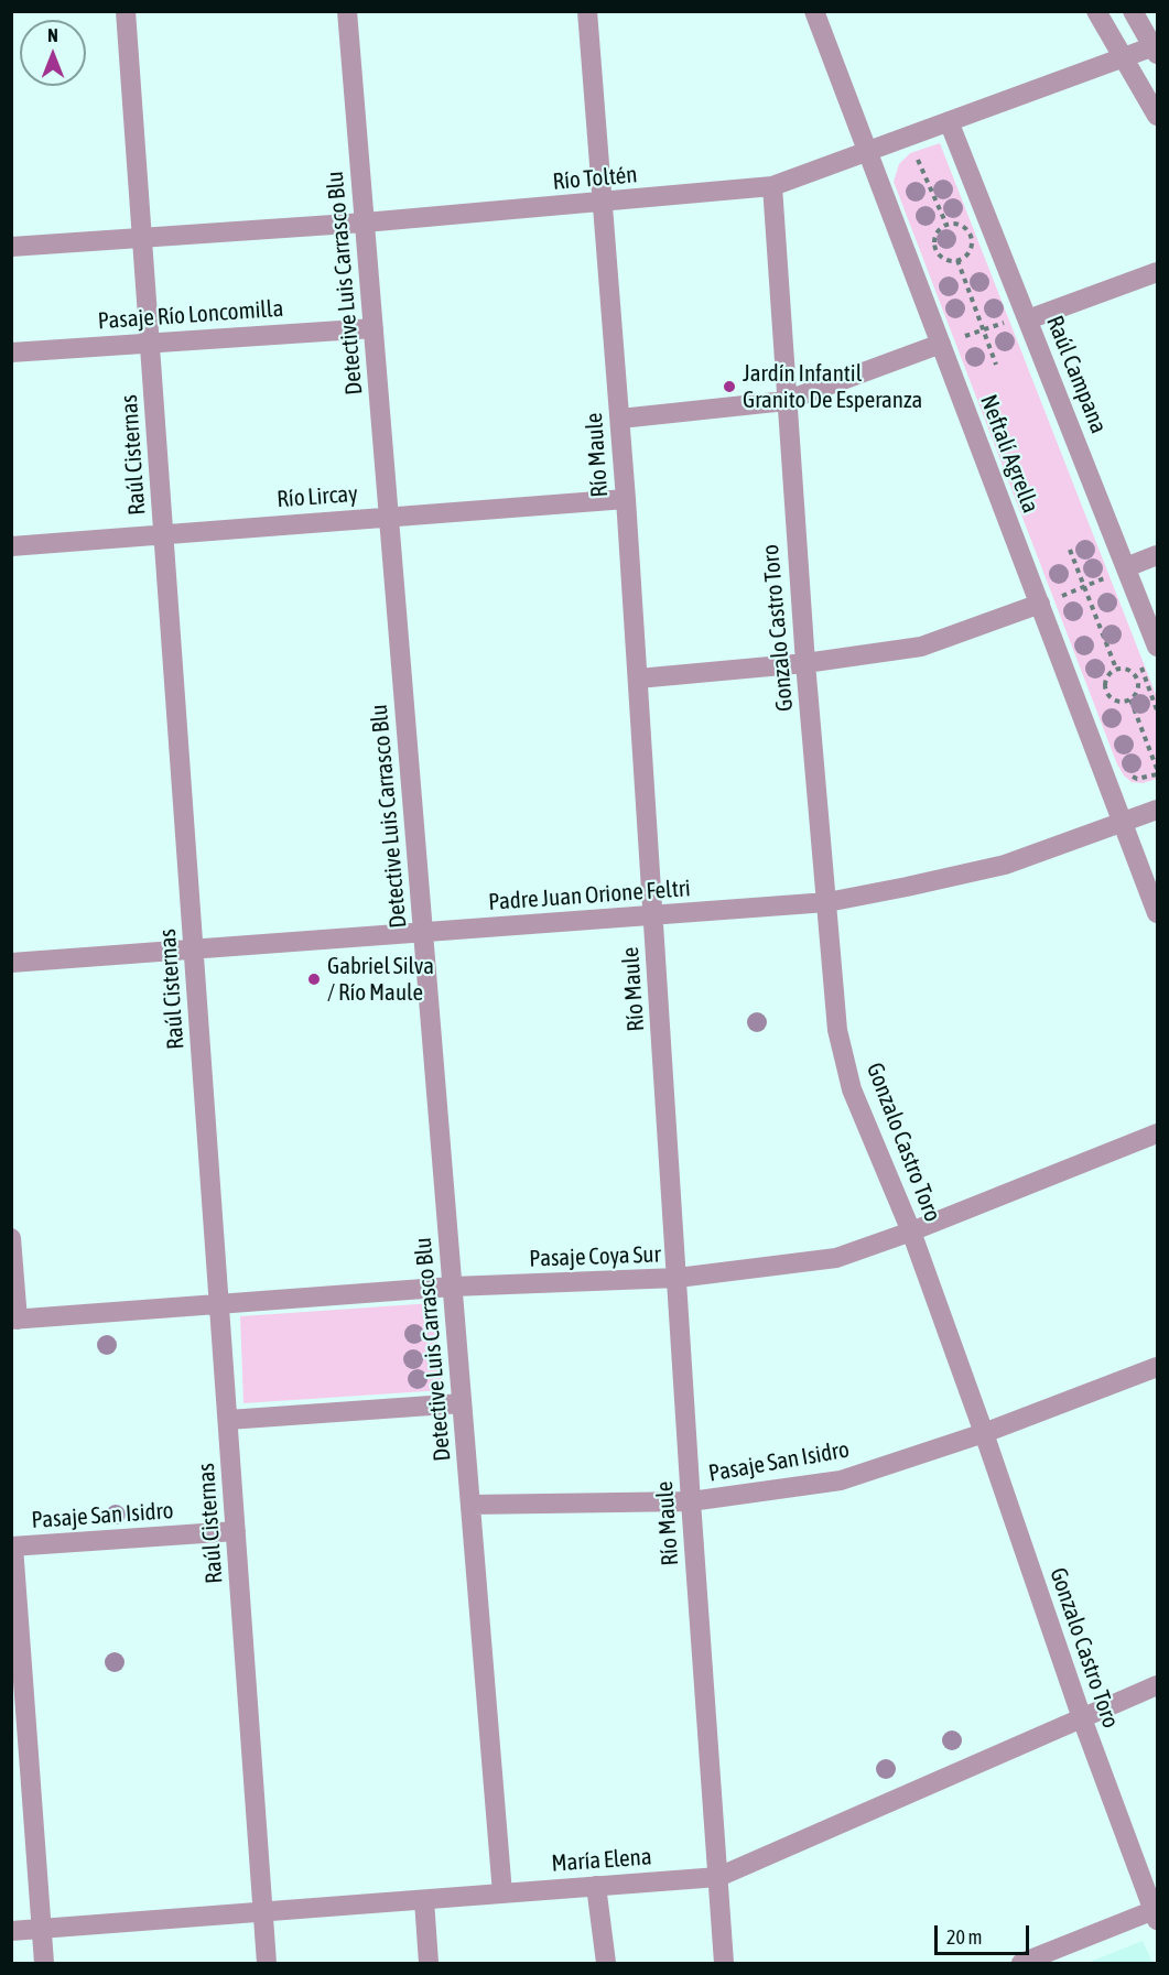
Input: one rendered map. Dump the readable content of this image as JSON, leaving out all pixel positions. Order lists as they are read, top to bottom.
{
  "streets": {
    "street": [
      "Río Toltén",
      "Detective Luis Carrasco Blu",
      "Pasaje Río Loncomilla",
      "Raúl Campana",
      "Neftalí Agrella",
      "Raúl Cisternas",
      "Río Maule",
      "Río Lircay",
      "Gonzalo Castro Toro",
      "Padre Juan Orione Feltri",
      "Pasaje Coya Sur",
      "Pasaje San Isidro",
      "María Elena"
    ]
  },
  "crossings": [
    ["Río Toltén", "Detective Luis Carrasco Blu"],
    ["Río Toltén", "Raúl Campana"],
    ["Río Toltén", "Neftalí Agrella"],
    ["Río Toltén", "Raúl Cisternas"],
    ["Río Toltén", "Río Maule"],
    ["Río Toltén", "Gonzalo Castro Toro"],
    ["Detective Luis Carrasco Blu", "Pasaje Río Loncomilla"],
    ["Detective Luis Carrasco Blu", "Río Lircay"],
    ["Detective Luis Carrasco Blu", "Padre Juan Orione Feltri"],
    ["Detective Luis Carrasco Blu", "Pasaje Coya Sur"],
    ["Detective Luis Carrasco Blu", "Pasaje San Isidro"],
    ["Detective Luis Carrasco Blu", "María Elena"],
    ["Pasaje Río Loncomilla", "Raúl Cisternas"],
    ["Neftalí Agrella", "Padre Juan Orione Feltri"],
    ["Raúl Cisternas", "Río Lircay"],
    ["Raúl Cisternas", "Padre Juan Orione Feltri"],
    ["Raúl Cisternas", "Pasaje Coya Sur"],
    ["Raúl Cisternas", "Pasaje San Isidro"],
    ["Raúl Cisternas", "María Elena"],
    ["Río Maule", "Río Lircay"],
    ["Río Maule", "Padre Juan Orione Feltri"],
    ["Río Maule", "Pasaje Coya Sur"],
    ["Río Maule", "Pasaje San Isidro"],
    ["Río Maule", "María Elena"],
    ["Gonzalo Castro Toro", "Padre Juan Orione Feltri"],
    ["Gonzalo Castro Toro", "Pasaje Coya Sur"],
    ["Gonzalo Castro Toro", "Pasaje San Isidro"],
    ["Gonzalo Castro Toro", "María Elena"]
  ],
  "places": ["Jardín Infantil Granito De Esperanza", "Gabriel Silva / Río Maule"],
  "scale_bar": "20 m",
  "north": "top"
}
